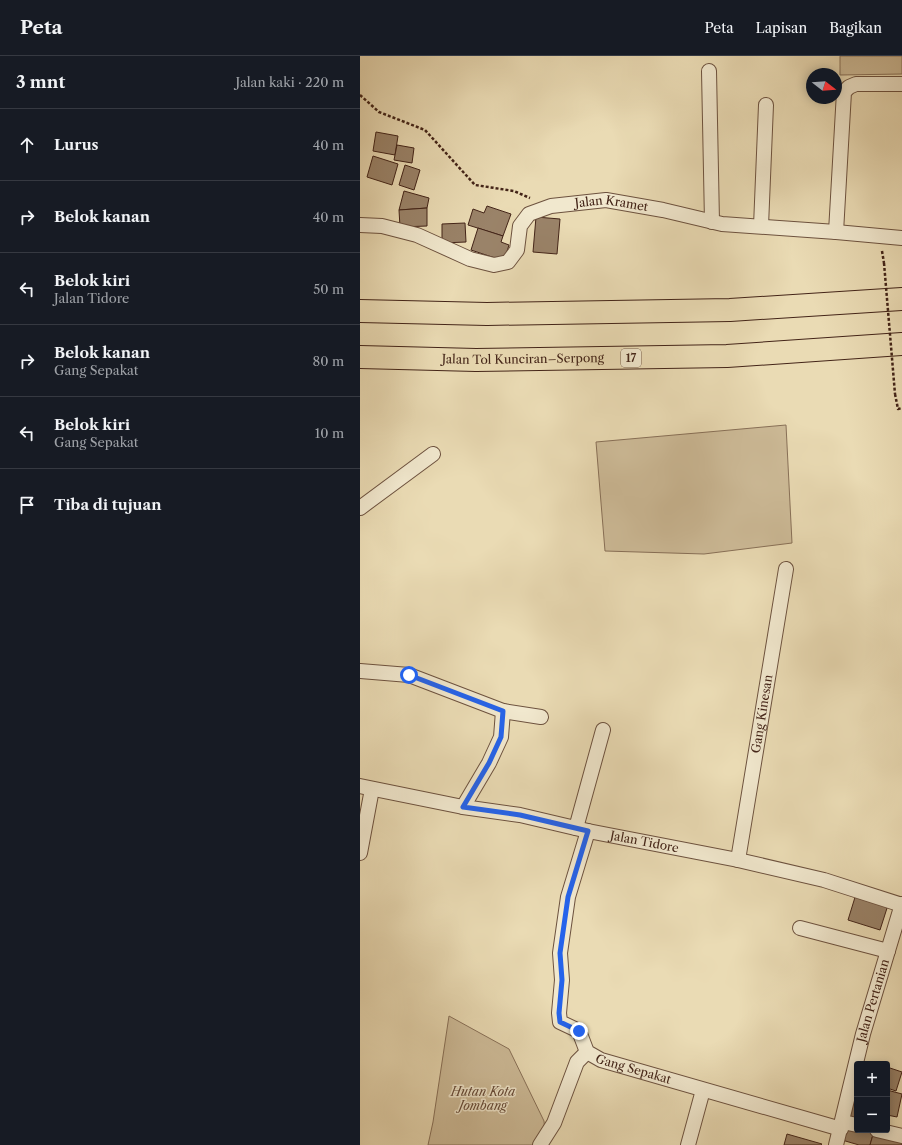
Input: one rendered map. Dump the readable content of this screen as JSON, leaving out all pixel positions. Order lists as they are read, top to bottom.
{
  "streets": {
    "highway": ["17", "Jalan Tol Kunciran–Serpong"],
    "street": [
      "Jalan Kramet",
      "Gang Kinesan",
      "Jalan Tidore",
      "Jalan Pertanian",
      "Gang Sepakat"
    ]
  },
  "crossings": [
    ["Gang Kinesan", "Jalan Tidore"],
    ["Jalan Tidore", "Jalan Pertanian"],
    ["Jalan Tidore", "Gang Sepakat"],
    ["Jalan Pertanian", "Gang Sepakat"]
  ],
  "parks": ["Hutan Kota Jombang"],
  "north": "right",
  "page": {
    "header": "Peta",
    "nav": ["Peta", "Lapisan", "Bagikan"],
    "heading": ["3 mnt", "Jalan kaki · 220 m"],
    "list": [
      ["Lurus", "40 m"],
      ["Belok kanan", "40 m"],
      ["Belok kiri", "Jalan Tidore", "50 m"],
      ["Belok kanan", "Gang Sepakat", "80 m"],
      ["Belok kiri", "Gang Sepakat", "10 m"],
      "Tiba di tujuan"
    ],
    "map_buttons": ["+", "−"]
  }
}
